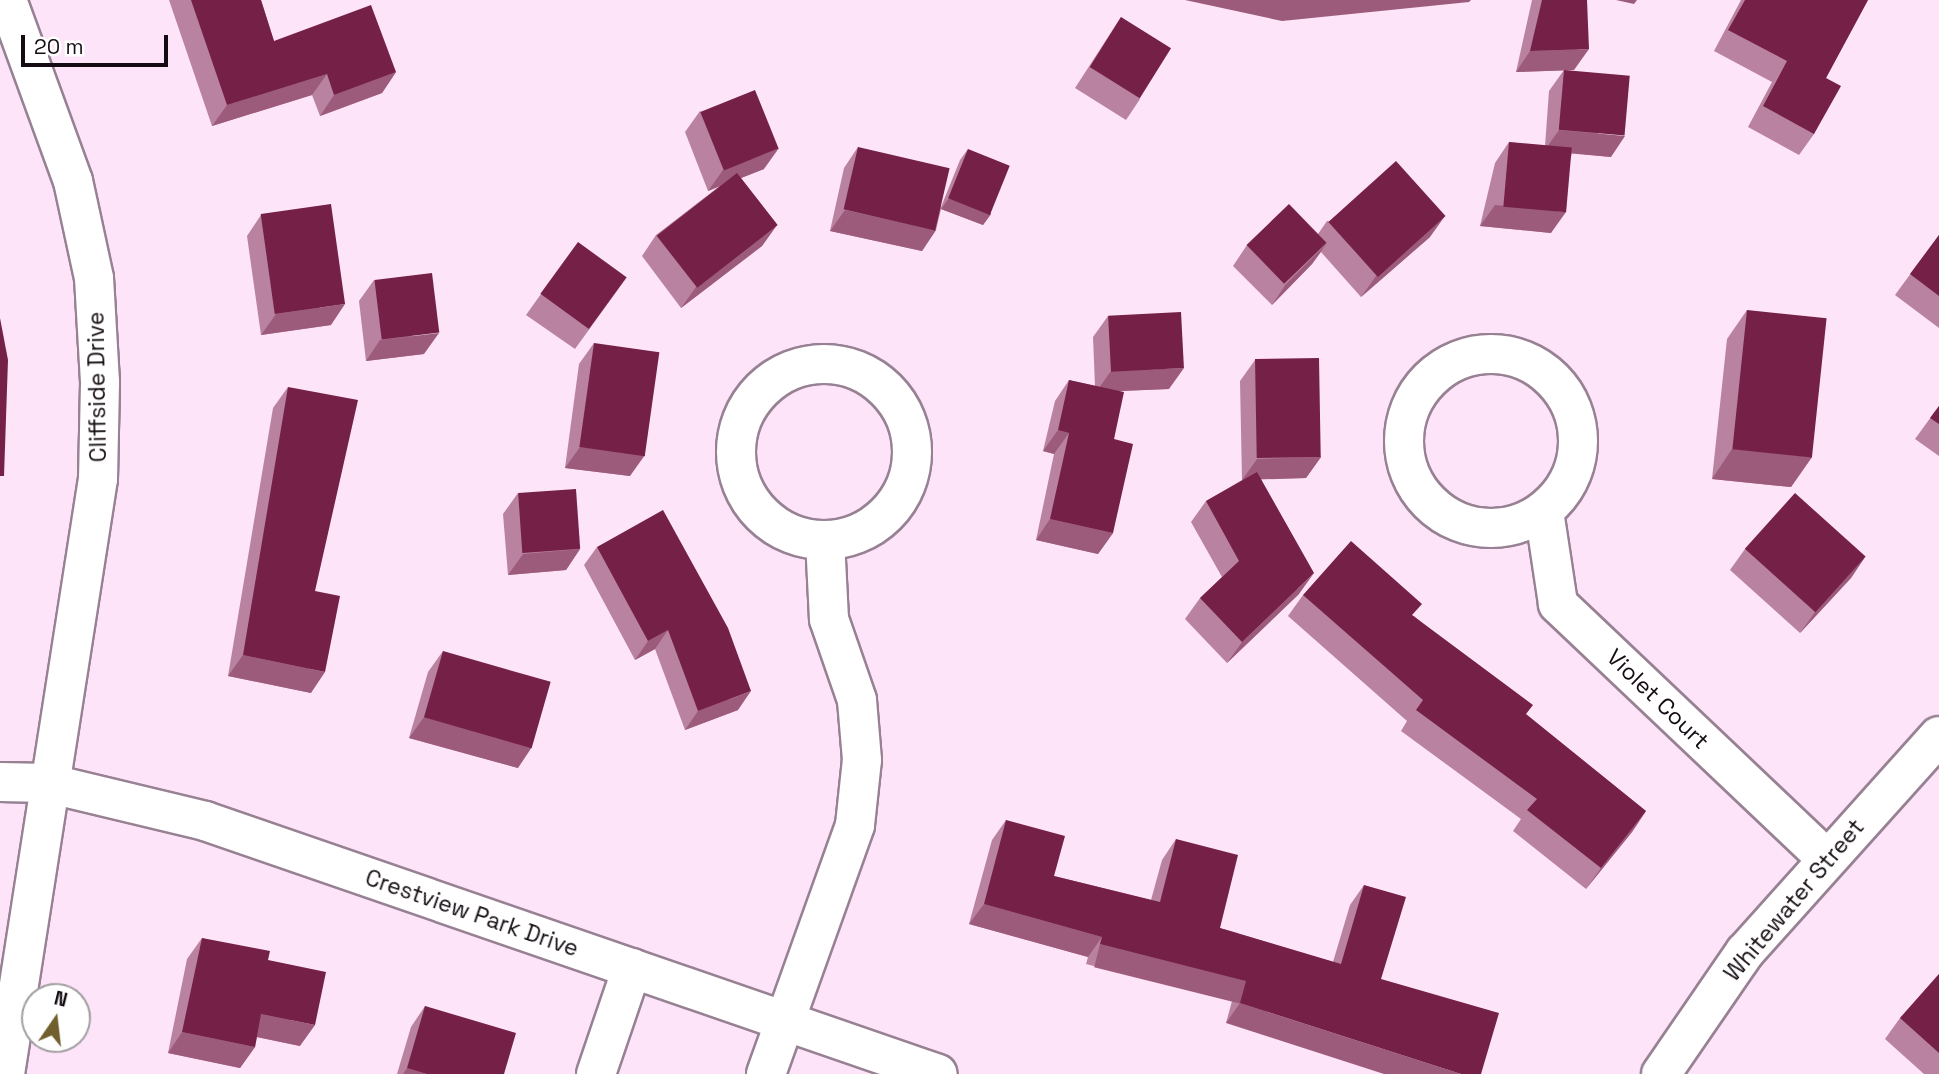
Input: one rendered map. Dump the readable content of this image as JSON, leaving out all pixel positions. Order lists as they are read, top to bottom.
{
  "streets": {
    "street": [
      "Cliffside Drive",
      "Violet Court",
      "Whitewater Street",
      "Crestview Park Drive"
    ]
  },
  "crossings": [
    ["Cliffside Drive", "Crestview Park Drive"],
    ["Violet Court", "Whitewater Street"]
  ],
  "scale_bar": "20 m",
  "north": "top"
}
